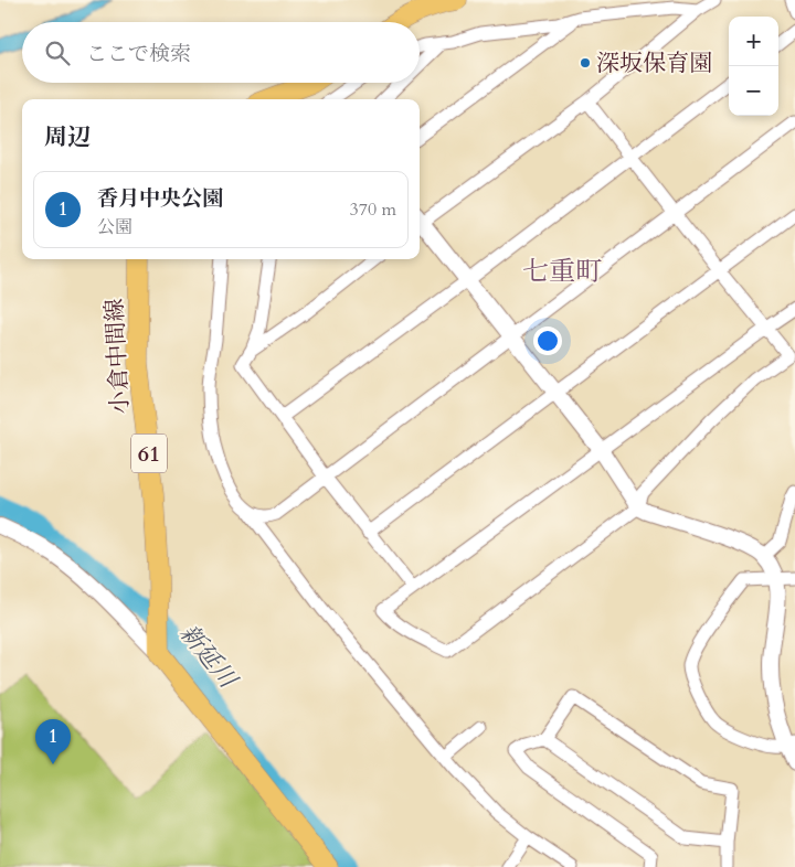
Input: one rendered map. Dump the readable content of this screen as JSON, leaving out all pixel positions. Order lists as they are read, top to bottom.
{
  "streets": {
    "main road": ["小倉中間線", "61"]
  },
  "districts": ["七重町"],
  "water": ["新延川"],
  "places": ["深坂保育園"],
  "page": {
    "map_buttons": ["+", "−"],
    "search": "ここで検索",
    "heading": "周辺",
    "list": [
      {
        "mark": "1",
        "name": "香月中央公園",
        "note": "公園",
        "value": "370 m"
      }
    ],
    "pins": "1"
  }
}
